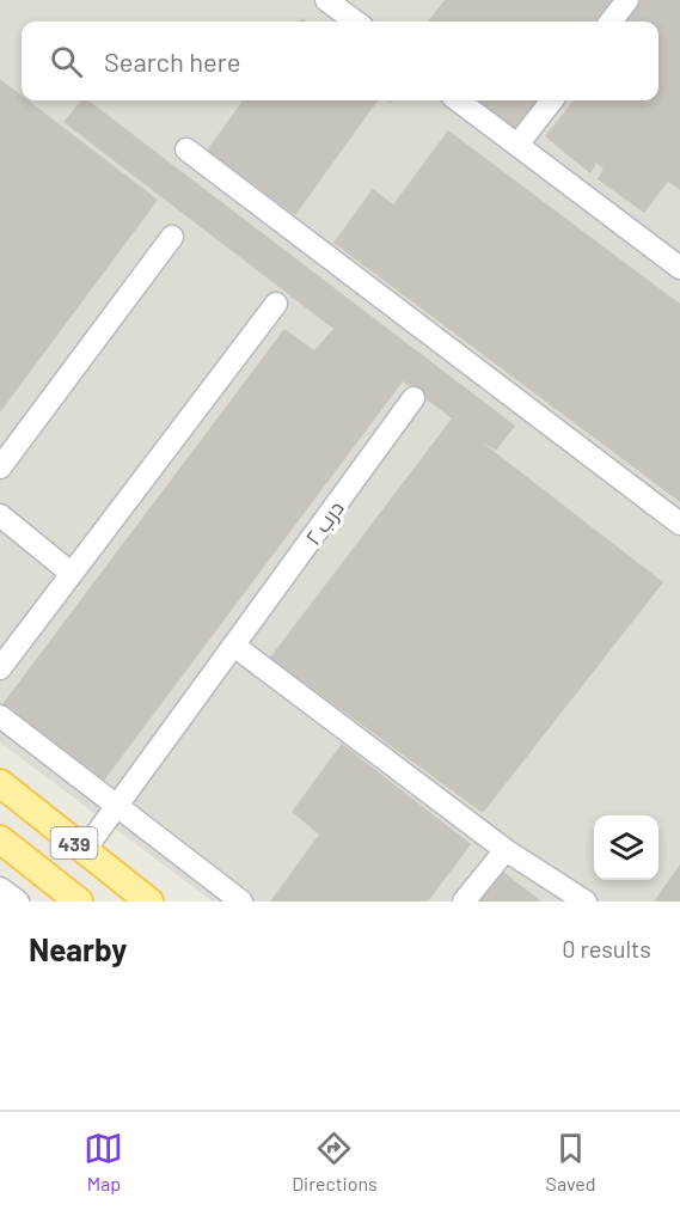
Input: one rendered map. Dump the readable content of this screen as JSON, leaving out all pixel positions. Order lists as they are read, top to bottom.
{
  "streets": {
    "main road": ["439"],
    "lane": ["درب ۲"]
  },
  "crossings": [
    ["درب ۲", "439"]
  ],
  "page": {
    "search": "Search here",
    "heading": ["Nearby", "0 results"],
    "nav": ["Map", "Directions", "Saved"]
  }
}
